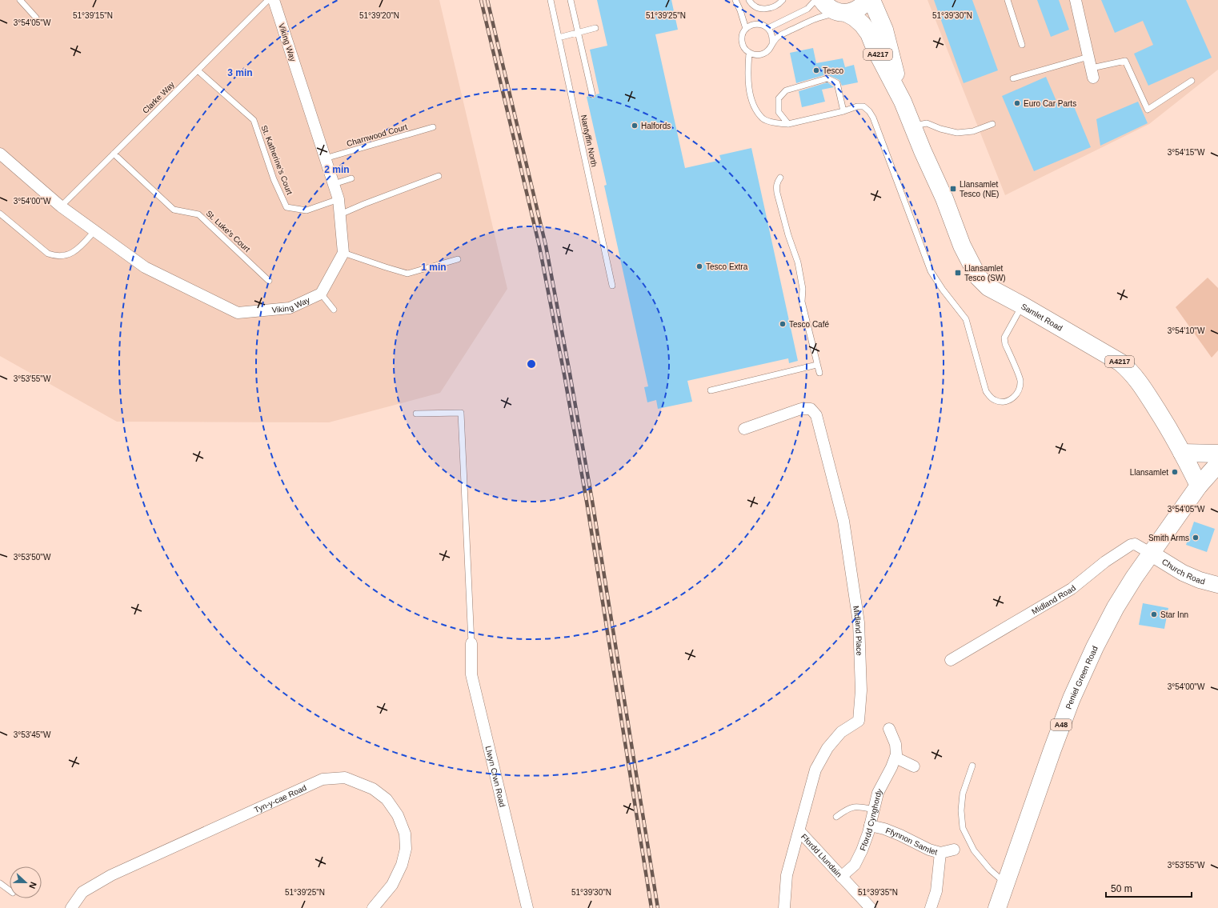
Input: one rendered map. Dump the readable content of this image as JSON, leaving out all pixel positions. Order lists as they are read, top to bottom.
{
  "streets": {
    "main road": [
      "A4217",
      "Samlet Road",
      "Peniel Green Road",
      "A48"
    ],
    "street": [
      "Viking Way",
      "Church Road",
      "Midland Road",
      "Midland Place",
      "Llwyn Crwn Road",
      "Tyn-y-cae Road",
      "Ffordd Cynghordy",
      "Ffynnon Samlet",
      "Ffordd Llundain"
    ],
    "lane": [
      "Clarke Way",
      "Charnwood Court",
      "Nantyffin North",
      "St. Katherine's Court",
      "St. Luke's Court"
    ]
  },
  "crossings": [
    ["Viking Way", "Clarke Way"],
    ["Viking Way", "Charnwood Court"],
    ["Viking Way", "St. Katherine's Court"],
    ["Clarke Way", "St. Katherine's Court"],
    ["Clarke Way", "St. Luke's Court"],
    ["Samlet Road", "Peniel Green Road"],
    ["Samlet Road", "A48"],
    ["Church Road", "Midland Road"],
    ["Church Road", "Peniel Green Road"],
    ["Midland Road", "Peniel Green Road"],
    ["Midland Place", "Ffordd Llundain"],
    ["Peniel Green Road", "A48"],
    ["Ffordd Cynghordy", "Ffynnon Samlet"],
    ["Ffordd Cynghordy", "Ffordd Llundain"]
  ],
  "places": {
    "other": [
      "Tesco",
      "Euro Car Parts",
      "Halfords",
      "Tesco Extra",
      "Tesco Café",
      "Llansamlet",
      "Smith Arms",
      "Star Inn"
    ],
    "transit": ["Llansamlet Tesco (NE)", "Llansamlet Tesco (SW)"]
  },
  "scale_bar": "50 m",
  "north": "right",
  "coordinates": [
    "51°39'30\"N",
    "51°39'15\"N",
    "51°39'20\"N",
    "51°39'25\"N",
    "3°54'05\"W",
    "3°54'15\"W",
    "3°54'00\"W",
    "3°54'10\"W",
    "3°53'55\"W",
    "3°53'50\"W",
    "3°53'45\"W",
    "51°39'35\"N"
  ],
  "rings": ["3 min", "2 min", "1 min"]
}
